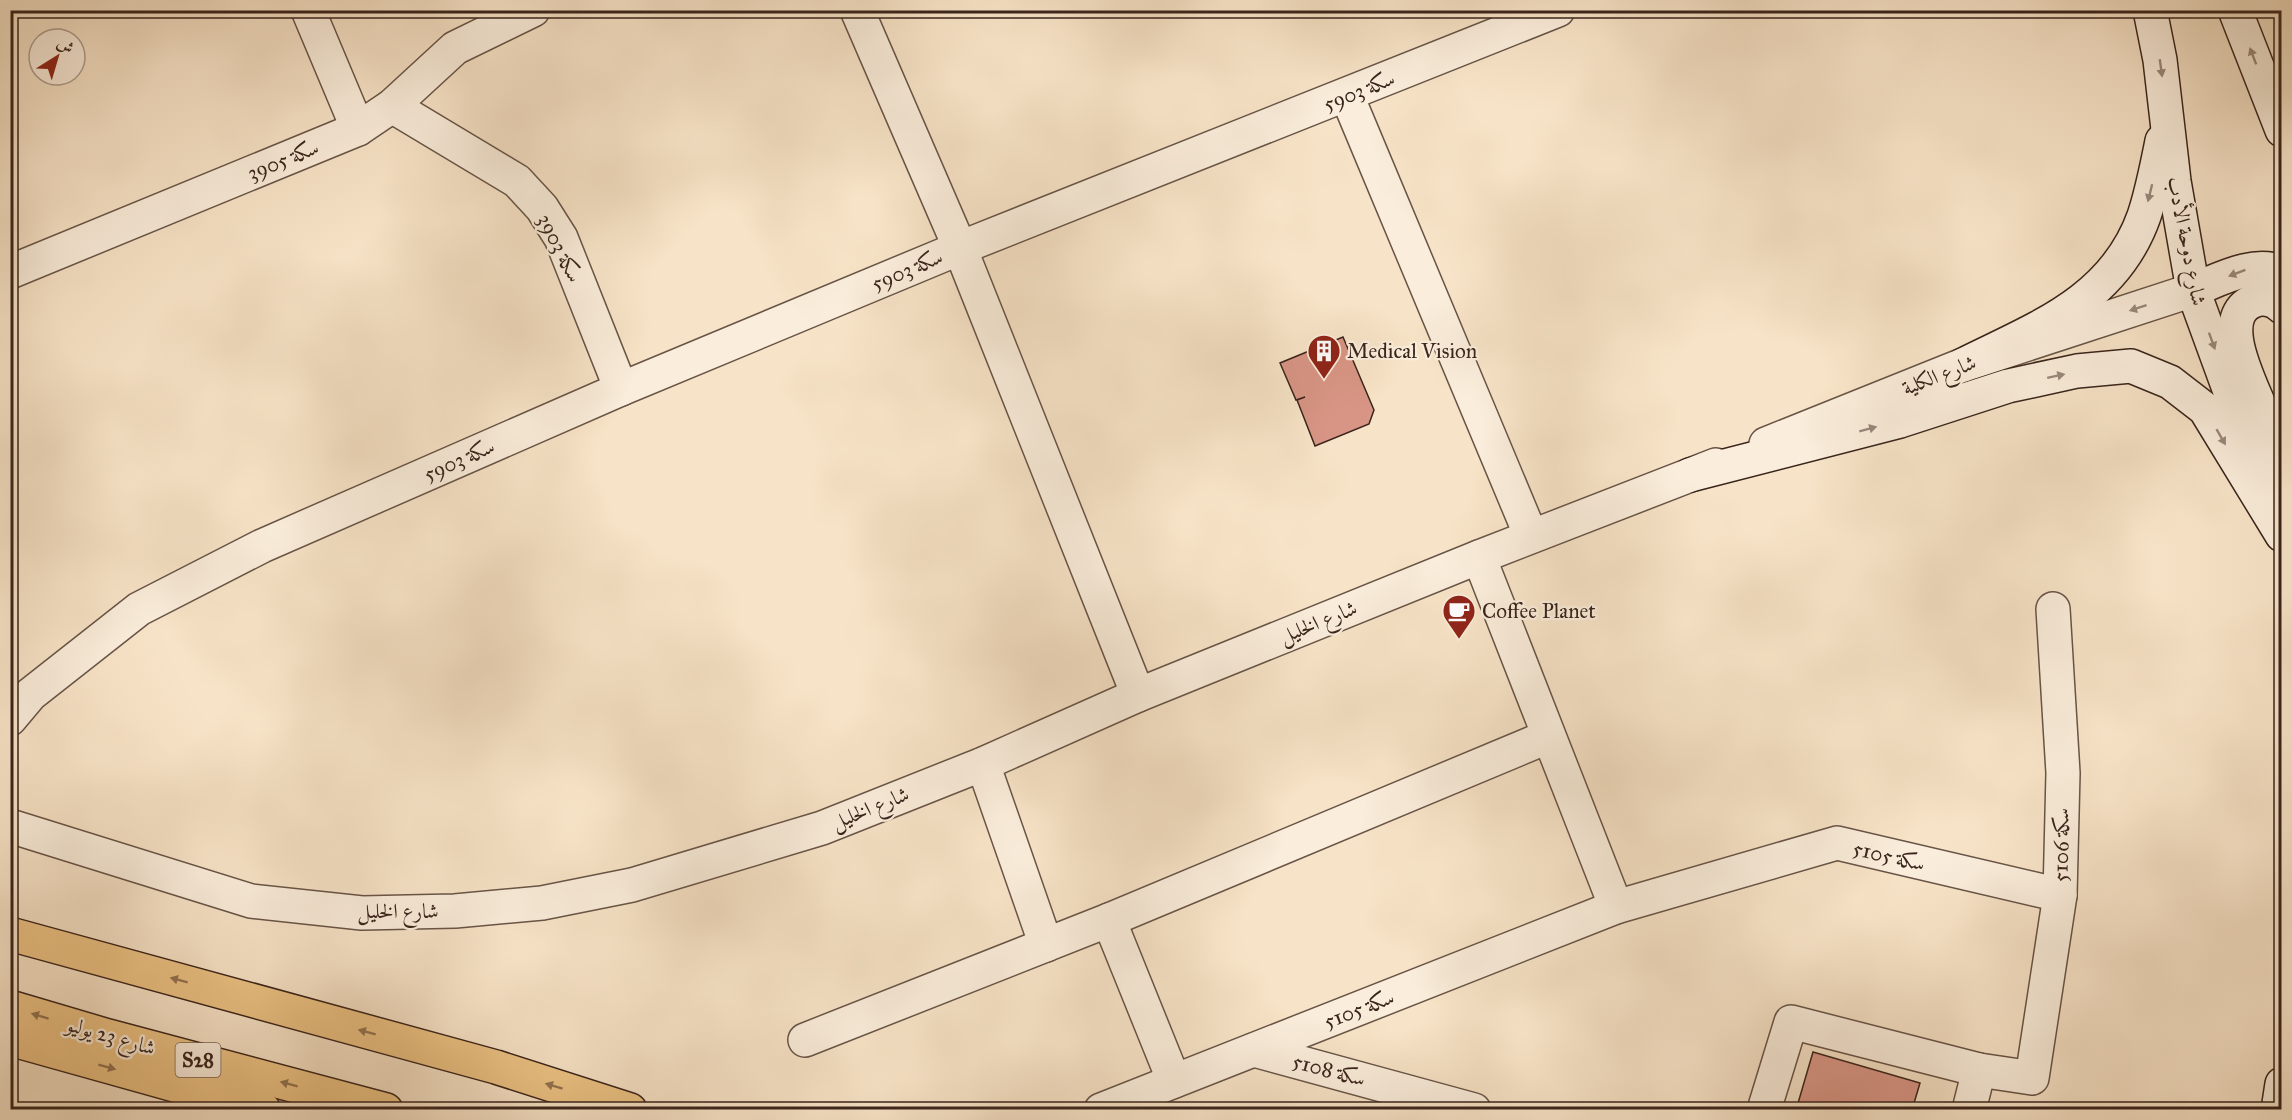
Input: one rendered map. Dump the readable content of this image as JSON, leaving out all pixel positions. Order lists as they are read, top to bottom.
{
  "streets": {
    "main road": ["شارع 23 يوليو", "S28"],
    "street": [
      "سكة 5903",
      "سكة 3905",
      "شارع دوحة الأدب",
      "سكة 3903",
      "شارع الكلية",
      "شارع الخليل",
      "سكة 5106",
      "سكة 5105",
      "سكة 5108"
    ]
  },
  "crossings": [
    ["سكة 5903", "سكة 3903"],
    ["سكة 3905", "سكة 3903"],
    ["شارع دوحة الأدب", "شارع الكلية"],
    ["شارع الكلية", "شارع الخليل"],
    ["سكة 5106", "سكة 5105"],
    ["سكة 5105", "سكة 5108"]
  ],
  "one_way": ["شارع دوحة الأدب", "شارع الكلية"],
  "places": {
    "building": ["Medical Vision"],
    "cafe": ["Coffee Planet"]
  },
  "north": "top right"
}
